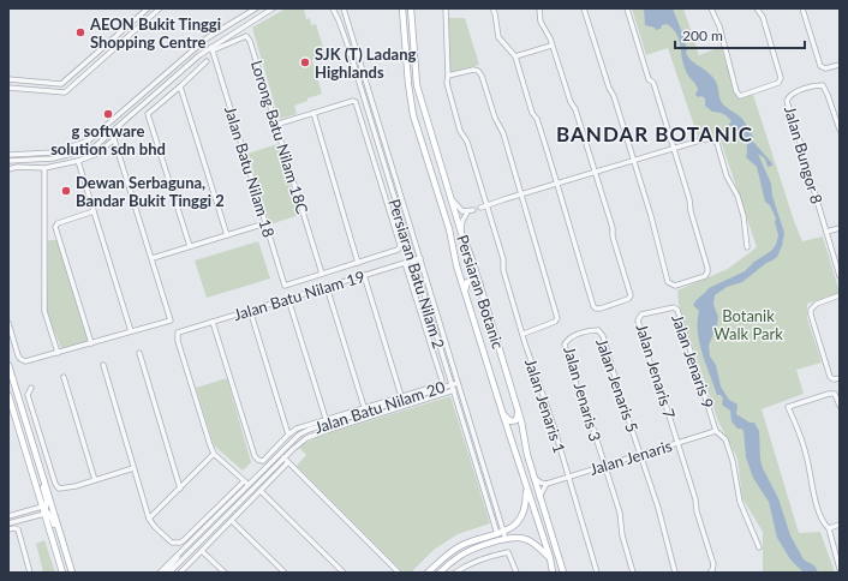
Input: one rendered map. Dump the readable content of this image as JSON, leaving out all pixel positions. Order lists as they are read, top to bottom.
{
  "streets": {
    "main road": ["Persiaran Botanic"],
    "street": [
      "Lorong Batu Nilam 18C",
      "Jalan Bungor 8",
      "Jalan Batu Nilam 18",
      "Persiaran Batu Nilam 2",
      "Jalan Batu Nilam 19",
      "Jalan Jenaris 9",
      "Jalan Jenaris 7",
      "Jalan Jenaris 5",
      "Jalan Jenaris 3",
      "Jalan Jenaris 1",
      "Jalan Batu Nilam 20",
      "Jalan Jenaris"
    ]
  },
  "crossings": [
    ["Lorong Batu Nilam 18C", "Jalan Batu Nilam 18"],
    ["Persiaran Batu Nilam 2", "Jalan Batu Nilam 19"],
    ["Persiaran Batu Nilam 2", "Jalan Batu Nilam 20"],
    ["Jalan Jenaris 9", "Jalan Jenaris 7"],
    ["Jalan Jenaris 9", "Jalan Jenaris"],
    ["Jalan Jenaris 7", "Jalan Jenaris"],
    ["Jalan Jenaris 5", "Jalan Jenaris 3"],
    ["Jalan Jenaris 5", "Jalan Jenaris"],
    ["Jalan Jenaris 3", "Jalan Jenaris"],
    ["Jalan Jenaris 1", "Jalan Jenaris"]
  ],
  "districts": ["BANDAR BOTANIC"],
  "parks": ["Botanik Walk Park"],
  "places": [
    "AEON Bukit Tinggi Shopping Centre",
    "SJK (T) Ladang Highlands",
    "g software solution sdn bhd",
    "Dewan Serbaguna, Bandar Bukit Tinggi 2"
  ],
  "scale_bar": "200 m"
}
